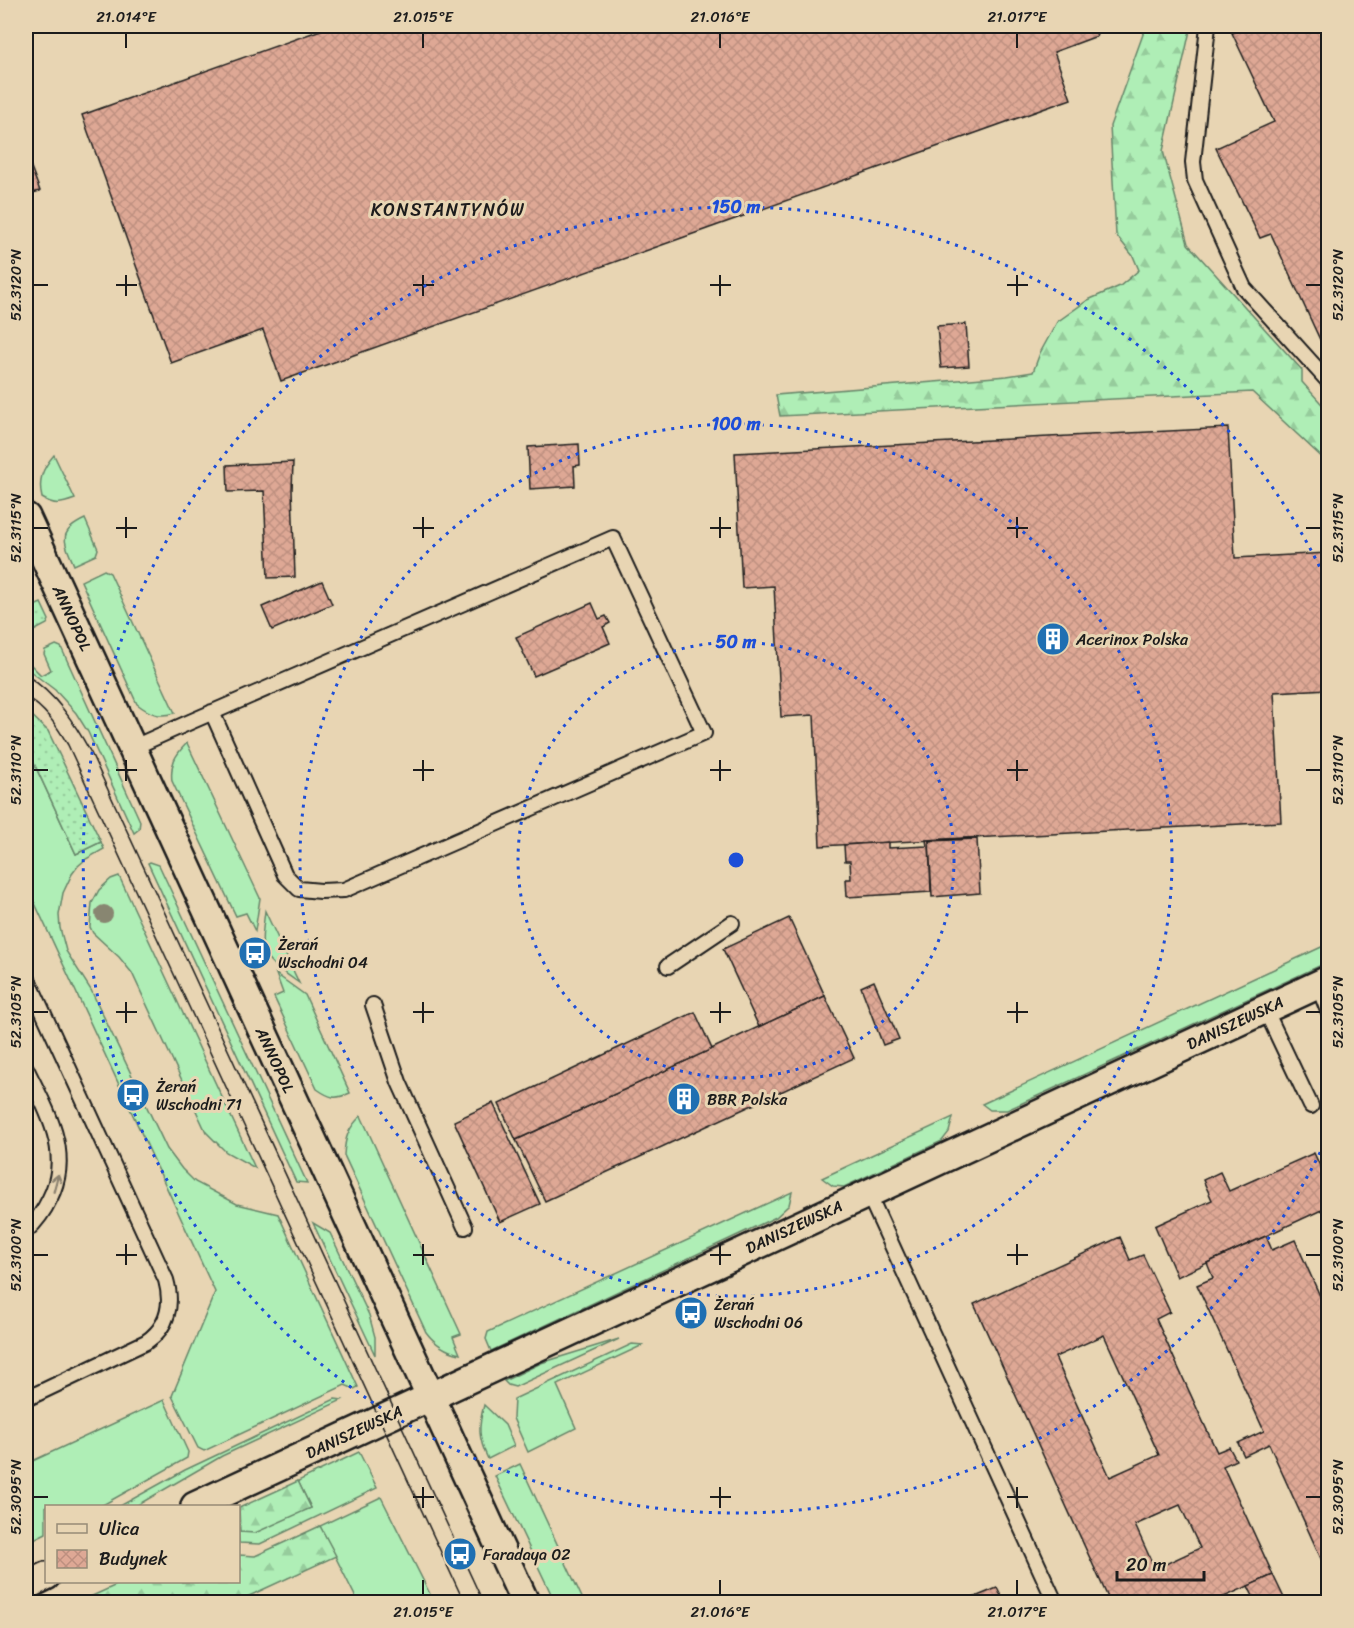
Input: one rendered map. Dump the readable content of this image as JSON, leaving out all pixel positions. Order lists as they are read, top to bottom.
{
  "streets": {
    "street": ["ANNOPOL", "DANISZEWSKA"]
  },
  "crossings": [
    ["ANNOPOL", "DANISZEWSKA"]
  ],
  "districts": ["KONSTANTYNÓW"],
  "places": {
    "building": ["Acerinox Polska", "BBR Polska"],
    "bus stop": [
      "Żerań Wschodni 04",
      "Żerań Wschodni 71",
      "Żerań Wschodni 06",
      "Faradaya 02"
    ]
  },
  "legend": ["Ulica", "Budynek"],
  "scale_bar": "20 m",
  "coordinates": [
    "21.014°E",
    "21.015°E",
    "21.016°E",
    "21.017°E",
    "52.3120°N",
    "52.3115°N",
    "52.3110°N",
    "52.3105°N",
    "52.3100°N",
    "52.3095°N"
  ],
  "rings": ["150 m", "100 m", "50 m"]
}
